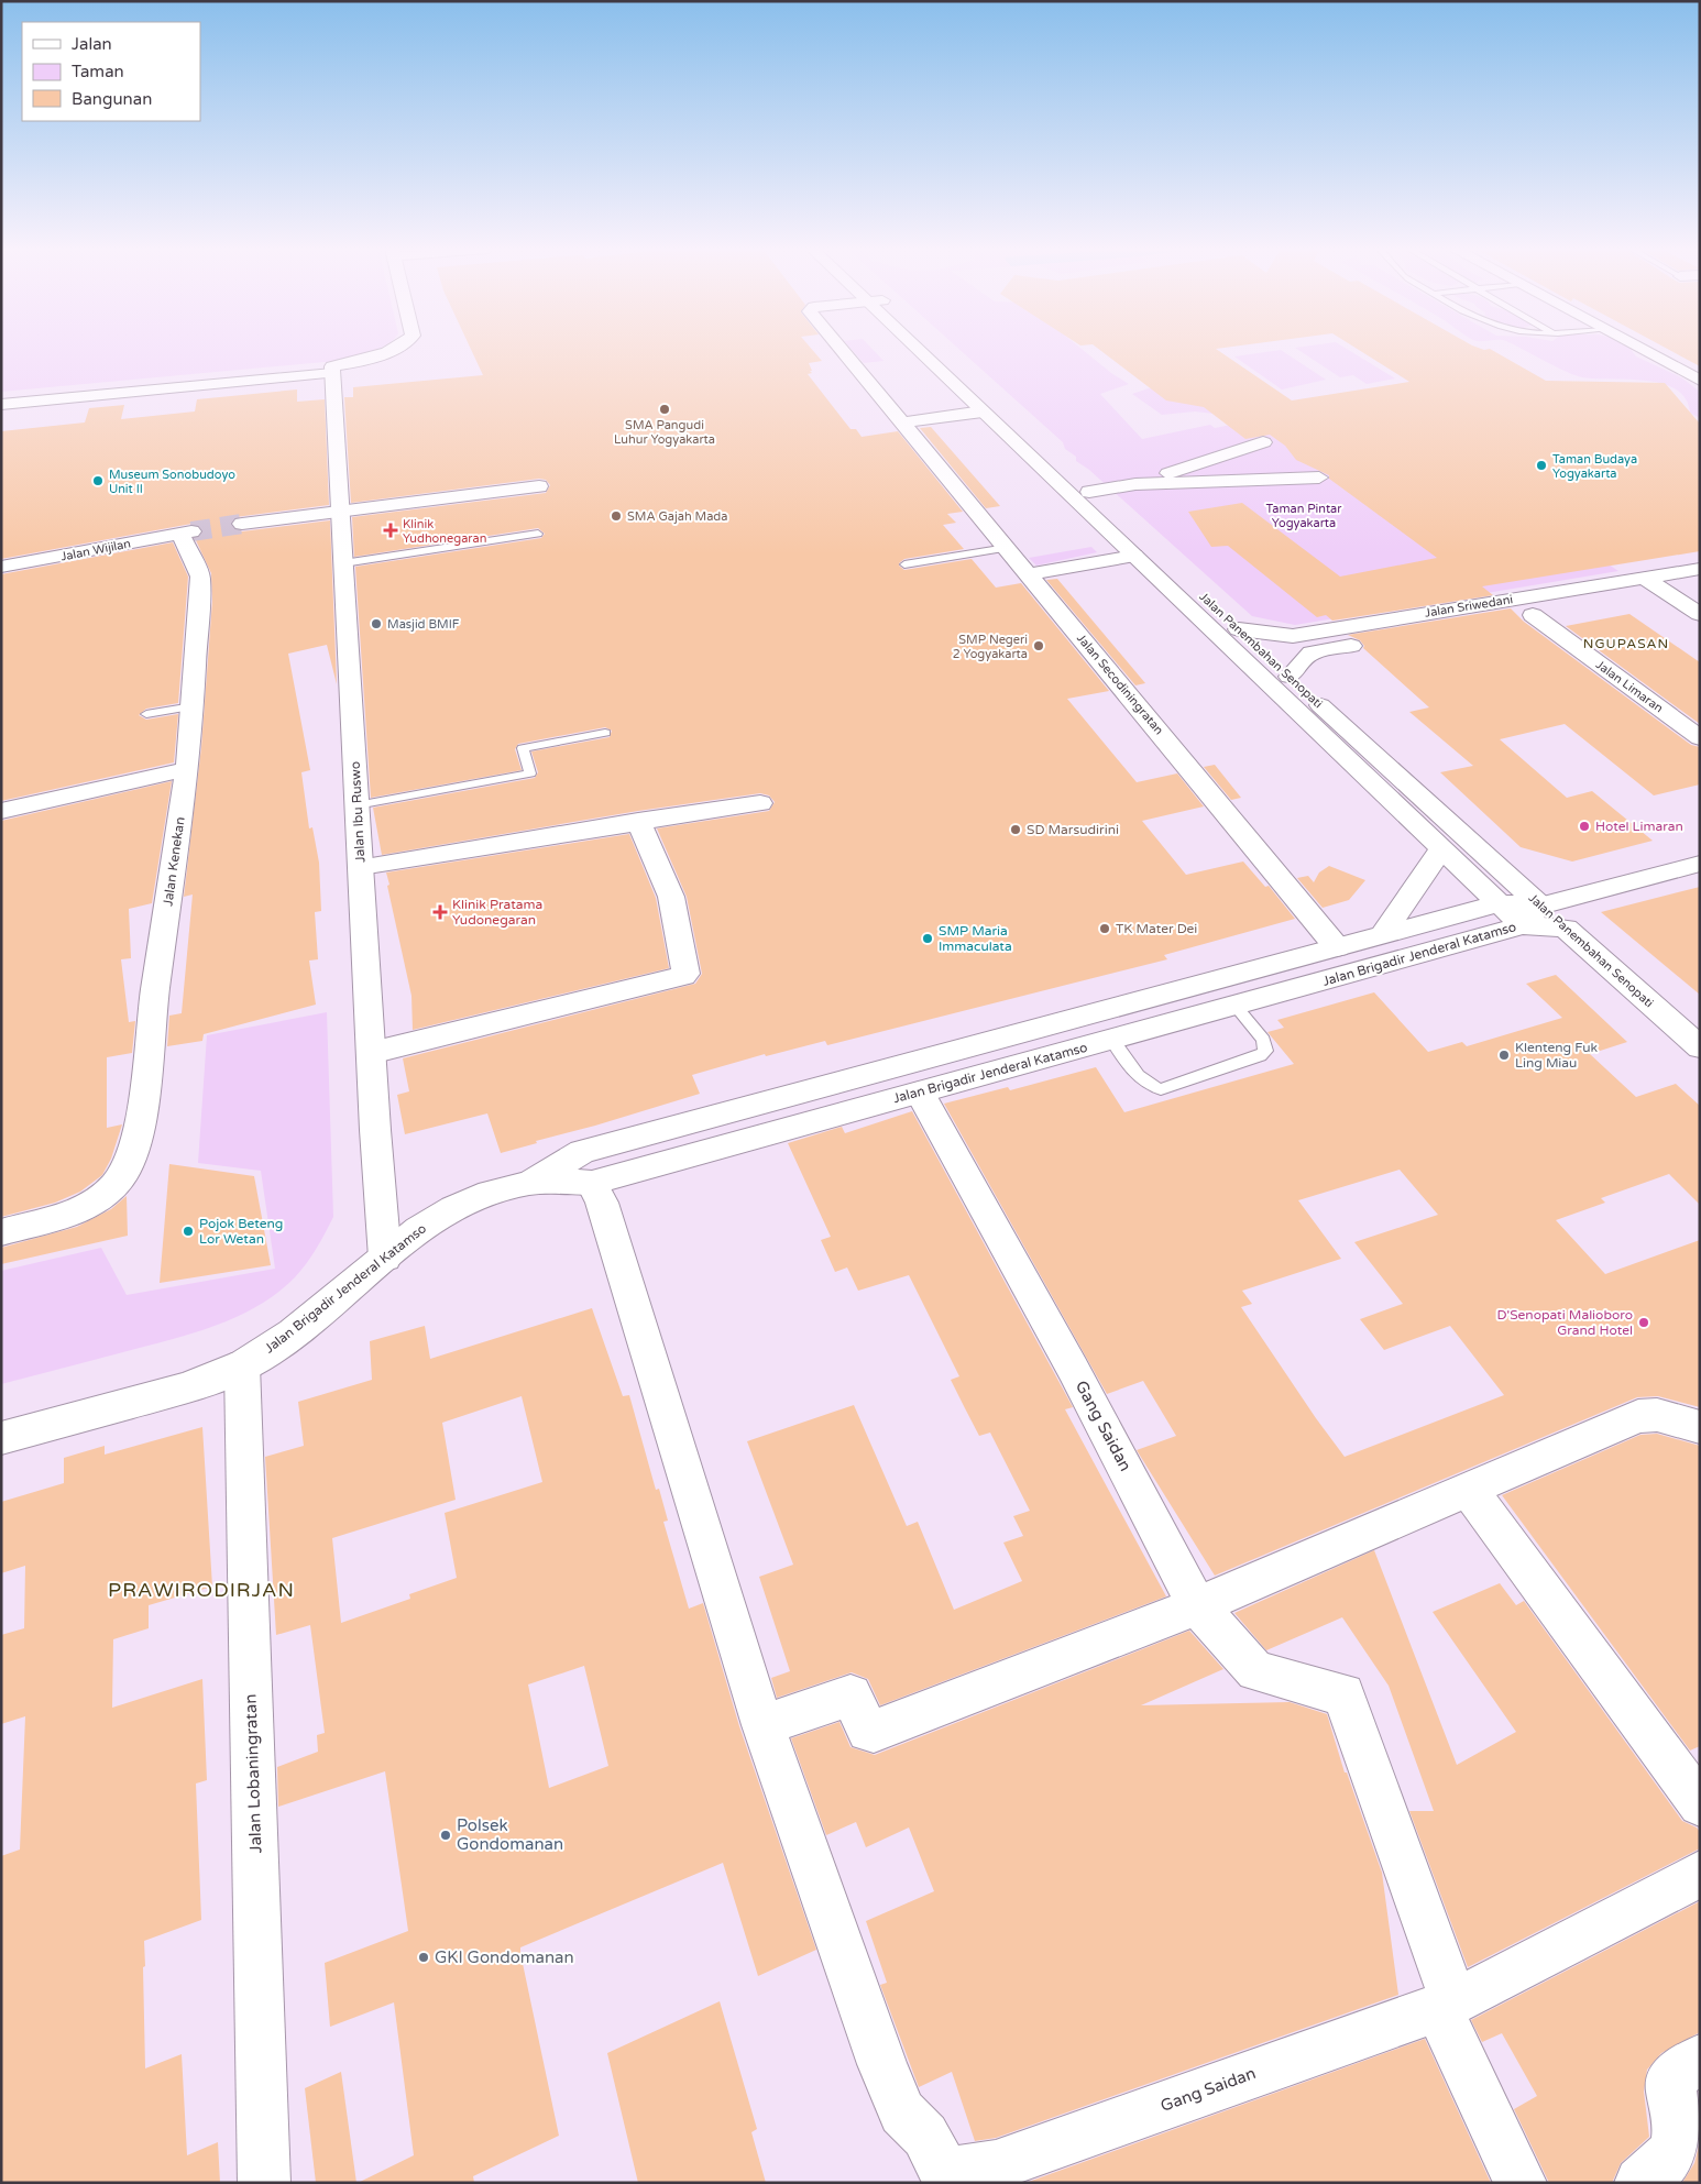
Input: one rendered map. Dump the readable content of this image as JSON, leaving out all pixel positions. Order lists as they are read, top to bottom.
{
  "streets": {
    "street": [
      "Jalan Wijilan",
      "Jalan Sriwedani",
      "Jalan Panembahan Senopati",
      "Jalan Secodiningratan",
      "Jalan Limaran",
      "Jalan Ibu Ruswo",
      "Jalan Kenekan",
      "Jalan Brigadir Jenderal Katamso",
      "Gang Saidan",
      "Jalan Lobaningratan"
    ]
  },
  "crossings": [
    ["Jalan Wijilan", "Jalan Kenekan"],
    ["Jalan Sriwedani", "Jalan Panembahan Senopati"],
    ["Jalan Sriwedani", "Jalan Limaran"],
    ["Jalan Panembahan Senopati", "Jalan Brigadir Jenderal Katamso"],
    ["Jalan Secodiningratan", "Jalan Brigadir Jenderal Katamso"],
    ["Jalan Ibu Ruswo", "Jalan Brigadir Jenderal Katamso"],
    ["Jalan Brigadir Jenderal Katamso", "Gang Saidan"],
    ["Jalan Brigadir Jenderal Katamso", "Jalan Lobaningratan"]
  ],
  "districts": ["NGUPASAN", "PRAWIRODIRJAN"],
  "parks": ["Taman Pintar Yogyakarta"],
  "places": {
    "other": [
      "SMA Pangudi Luhur Yogyakarta",
      "Taman Budaya Yogyakarta",
      "Museum Sonobudoyo Unit II",
      "SMA Gajah Mada",
      "Masjid BMIF",
      "SMP Negeri 2 Yogyakarta",
      "Hotel Limaran",
      "SD Marsudirini",
      "TK Mater Dei",
      "SMP Maria Immaculata",
      "Klenteng Fuk Ling Miau",
      "Pojok Beteng Lor Wetan",
      "D'Senopati Malioboro Grand Hotel",
      "Polsek Gondomanan",
      "GKI Gondomanan"
    ],
    "health": ["Klinik Yudhonegaran", "Klinik Pratama Yudonegaran"]
  },
  "legend": ["Jalan", "Taman", "Bangunan"]
}
